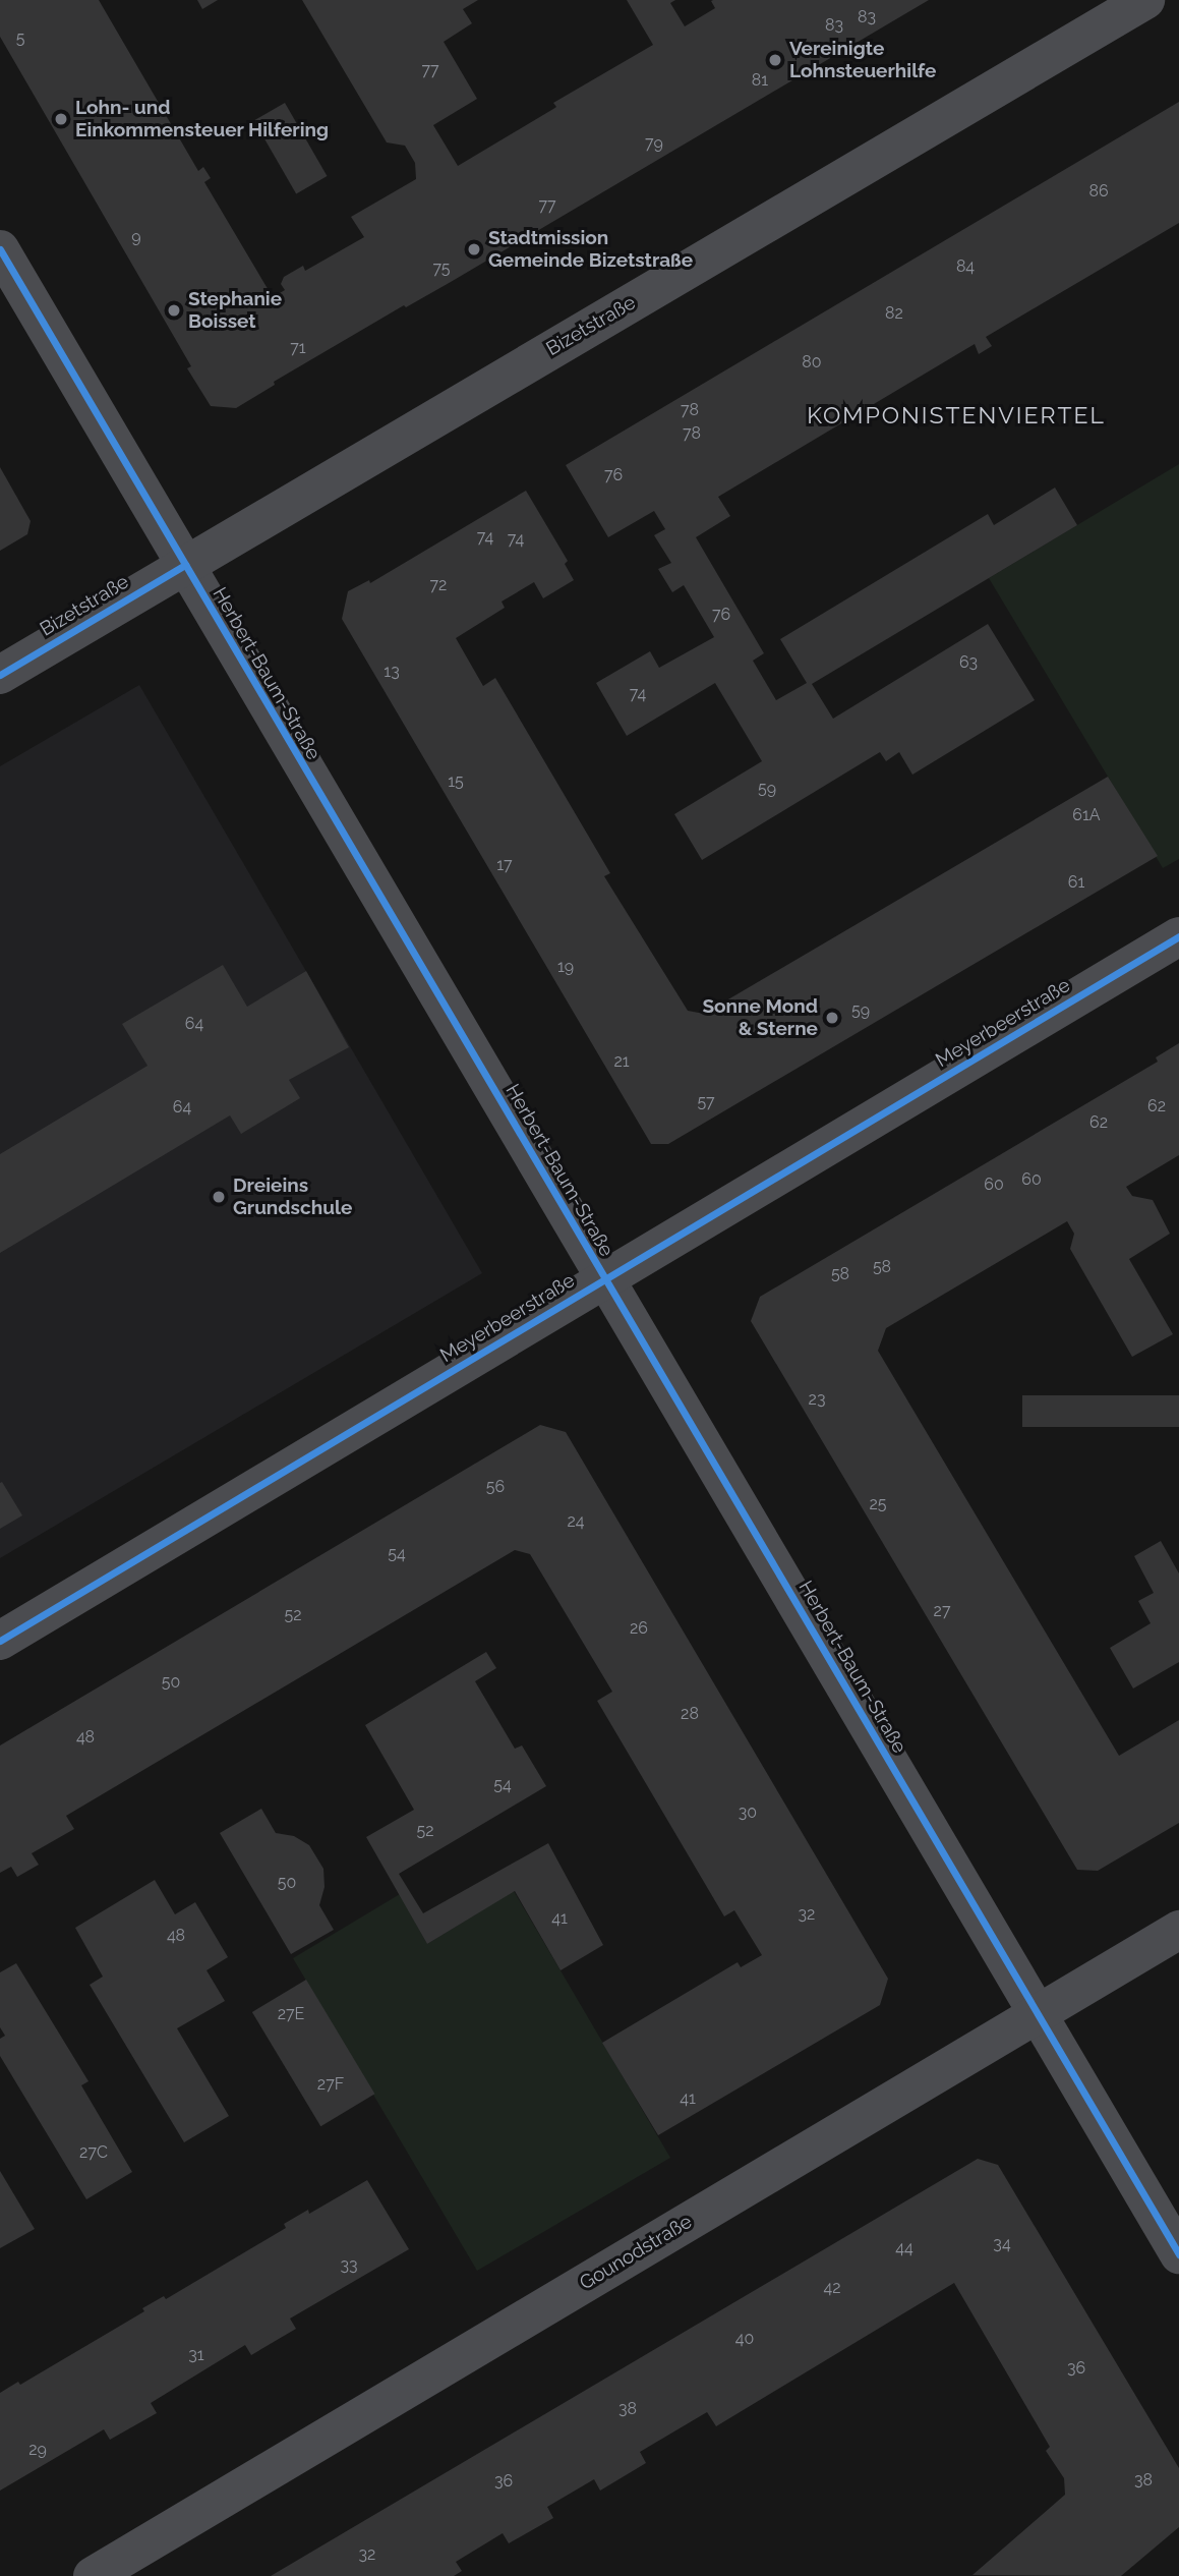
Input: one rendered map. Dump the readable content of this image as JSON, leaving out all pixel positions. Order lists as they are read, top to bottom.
{
  "streets": {
    "street": [
      "Bizetstraße",
      "Herbert-Baum-Straße",
      "Meyerbeerstraße",
      "Gounodstraße"
    ]
  },
  "crossings": [
    ["Bizetstraße", "Herbert-Baum-Straße"],
    ["Herbert-Baum-Straße", "Meyerbeerstraße"],
    ["Herbert-Baum-Straße", "Gounodstraße"]
  ],
  "districts": ["KOMPONISTENVIERTEL"],
  "places": [
    "Vereinigte Lohnsteuerhilfe",
    "Lohn- und Einkommensteuer Hilfering",
    "Stadtmission Gemeinde Bizetstraße",
    "Stephanie Boisset",
    "Sonne Mond & Sterne",
    "Dreieins Grundschule"
  ],
  "house_numbers": [
    "83",
    "83",
    "5",
    "77",
    "81",
    "79",
    "86",
    "77",
    "9",
    "84",
    "75",
    "82",
    "71",
    "80",
    "78",
    "78",
    "76",
    "74",
    "74",
    "72",
    "76",
    "63",
    "13",
    "74",
    "15",
    "59",
    "61A",
    "17",
    "61",
    "19",
    "59",
    "64",
    "21",
    "57",
    "62",
    "64",
    "62",
    "60",
    "60",
    "58",
    "58",
    "23",
    "56",
    "25",
    "24",
    "54",
    "27",
    "52",
    "26",
    "50",
    "28",
    "48",
    "54",
    "30",
    "52",
    "50",
    "32",
    "41",
    "48",
    "27E",
    "27F",
    "41",
    "27C",
    "34",
    "44",
    "33",
    "42",
    "40",
    "31",
    "36",
    "38",
    "29",
    "38",
    "36",
    "32"
  ]
}
